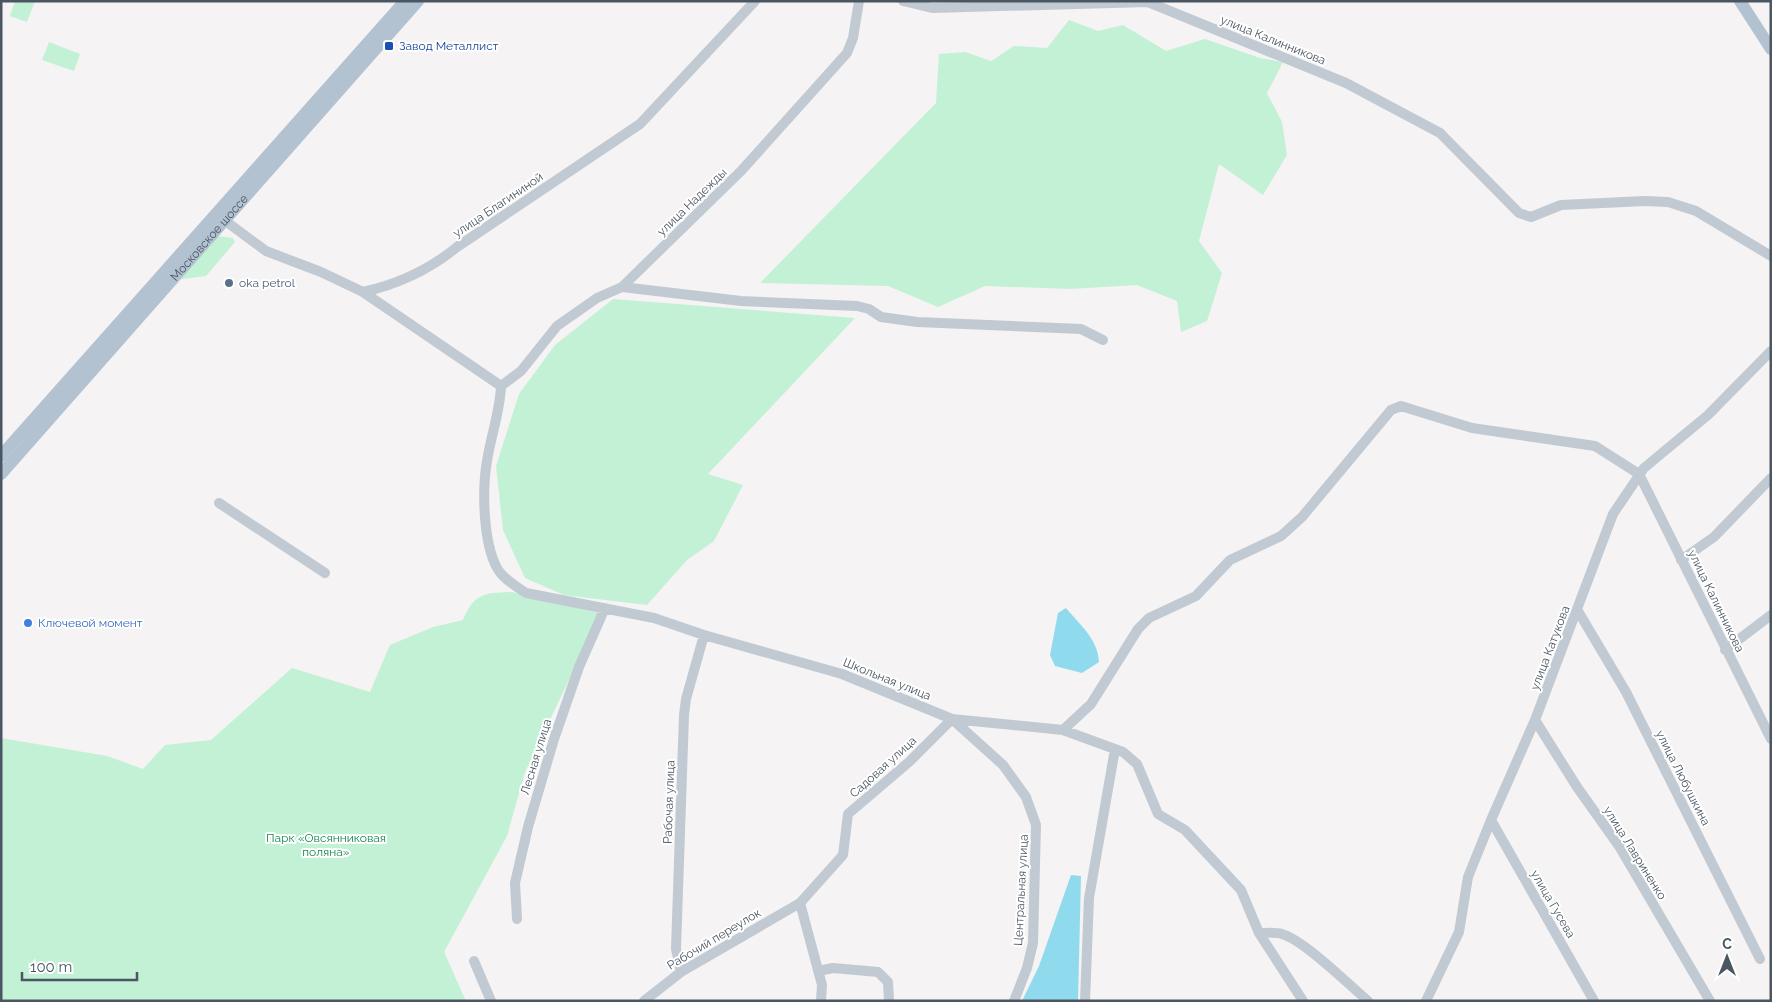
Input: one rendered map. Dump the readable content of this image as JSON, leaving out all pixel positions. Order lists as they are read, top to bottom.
{
  "streets": {
    "main road": ["Московское шоссе"],
    "street": [
      "улица Калинникова",
      "улица Надежды",
      "улица Благининой",
      "улица Катукова",
      "Школьная улица",
      "Лесная улица",
      "Садовая улица",
      "улица Любушкина",
      "Рабочая улица",
      "улица Лавриненко",
      "Центральная улица",
      "улица Гусева",
      "Рабочий переулок"
    ]
  },
  "crossings": [
    ["улица Калинникова", "улица Катукова"],
    ["улица Надежды", "Школьная улица"],
    ["улица Катукова", "улица Любушкина"],
    ["улица Катукова", "улица Лавриненко"],
    ["улица Катукова", "улица Гусева"],
    ["Школьная улица", "Лесная улица"],
    ["Школьная улица", "Садовая улица"],
    ["Школьная улица", "Рабочая улица"],
    ["Школьная улица", "Центральная улица"],
    ["Садовая улица", "Центральная улица"],
    ["Садовая улица", "Рабочий переулок"],
    ["Рабочая улица", "Рабочий переулок"]
  ],
  "parks": ["Парк «Овсянниковая поляна»"],
  "places": {
    "transit": ["Завод Металлист"],
    "other": ["oka petrol", "Ключевой момент"]
  },
  "scale_bar": "100 m",
  "north": "top"
}
